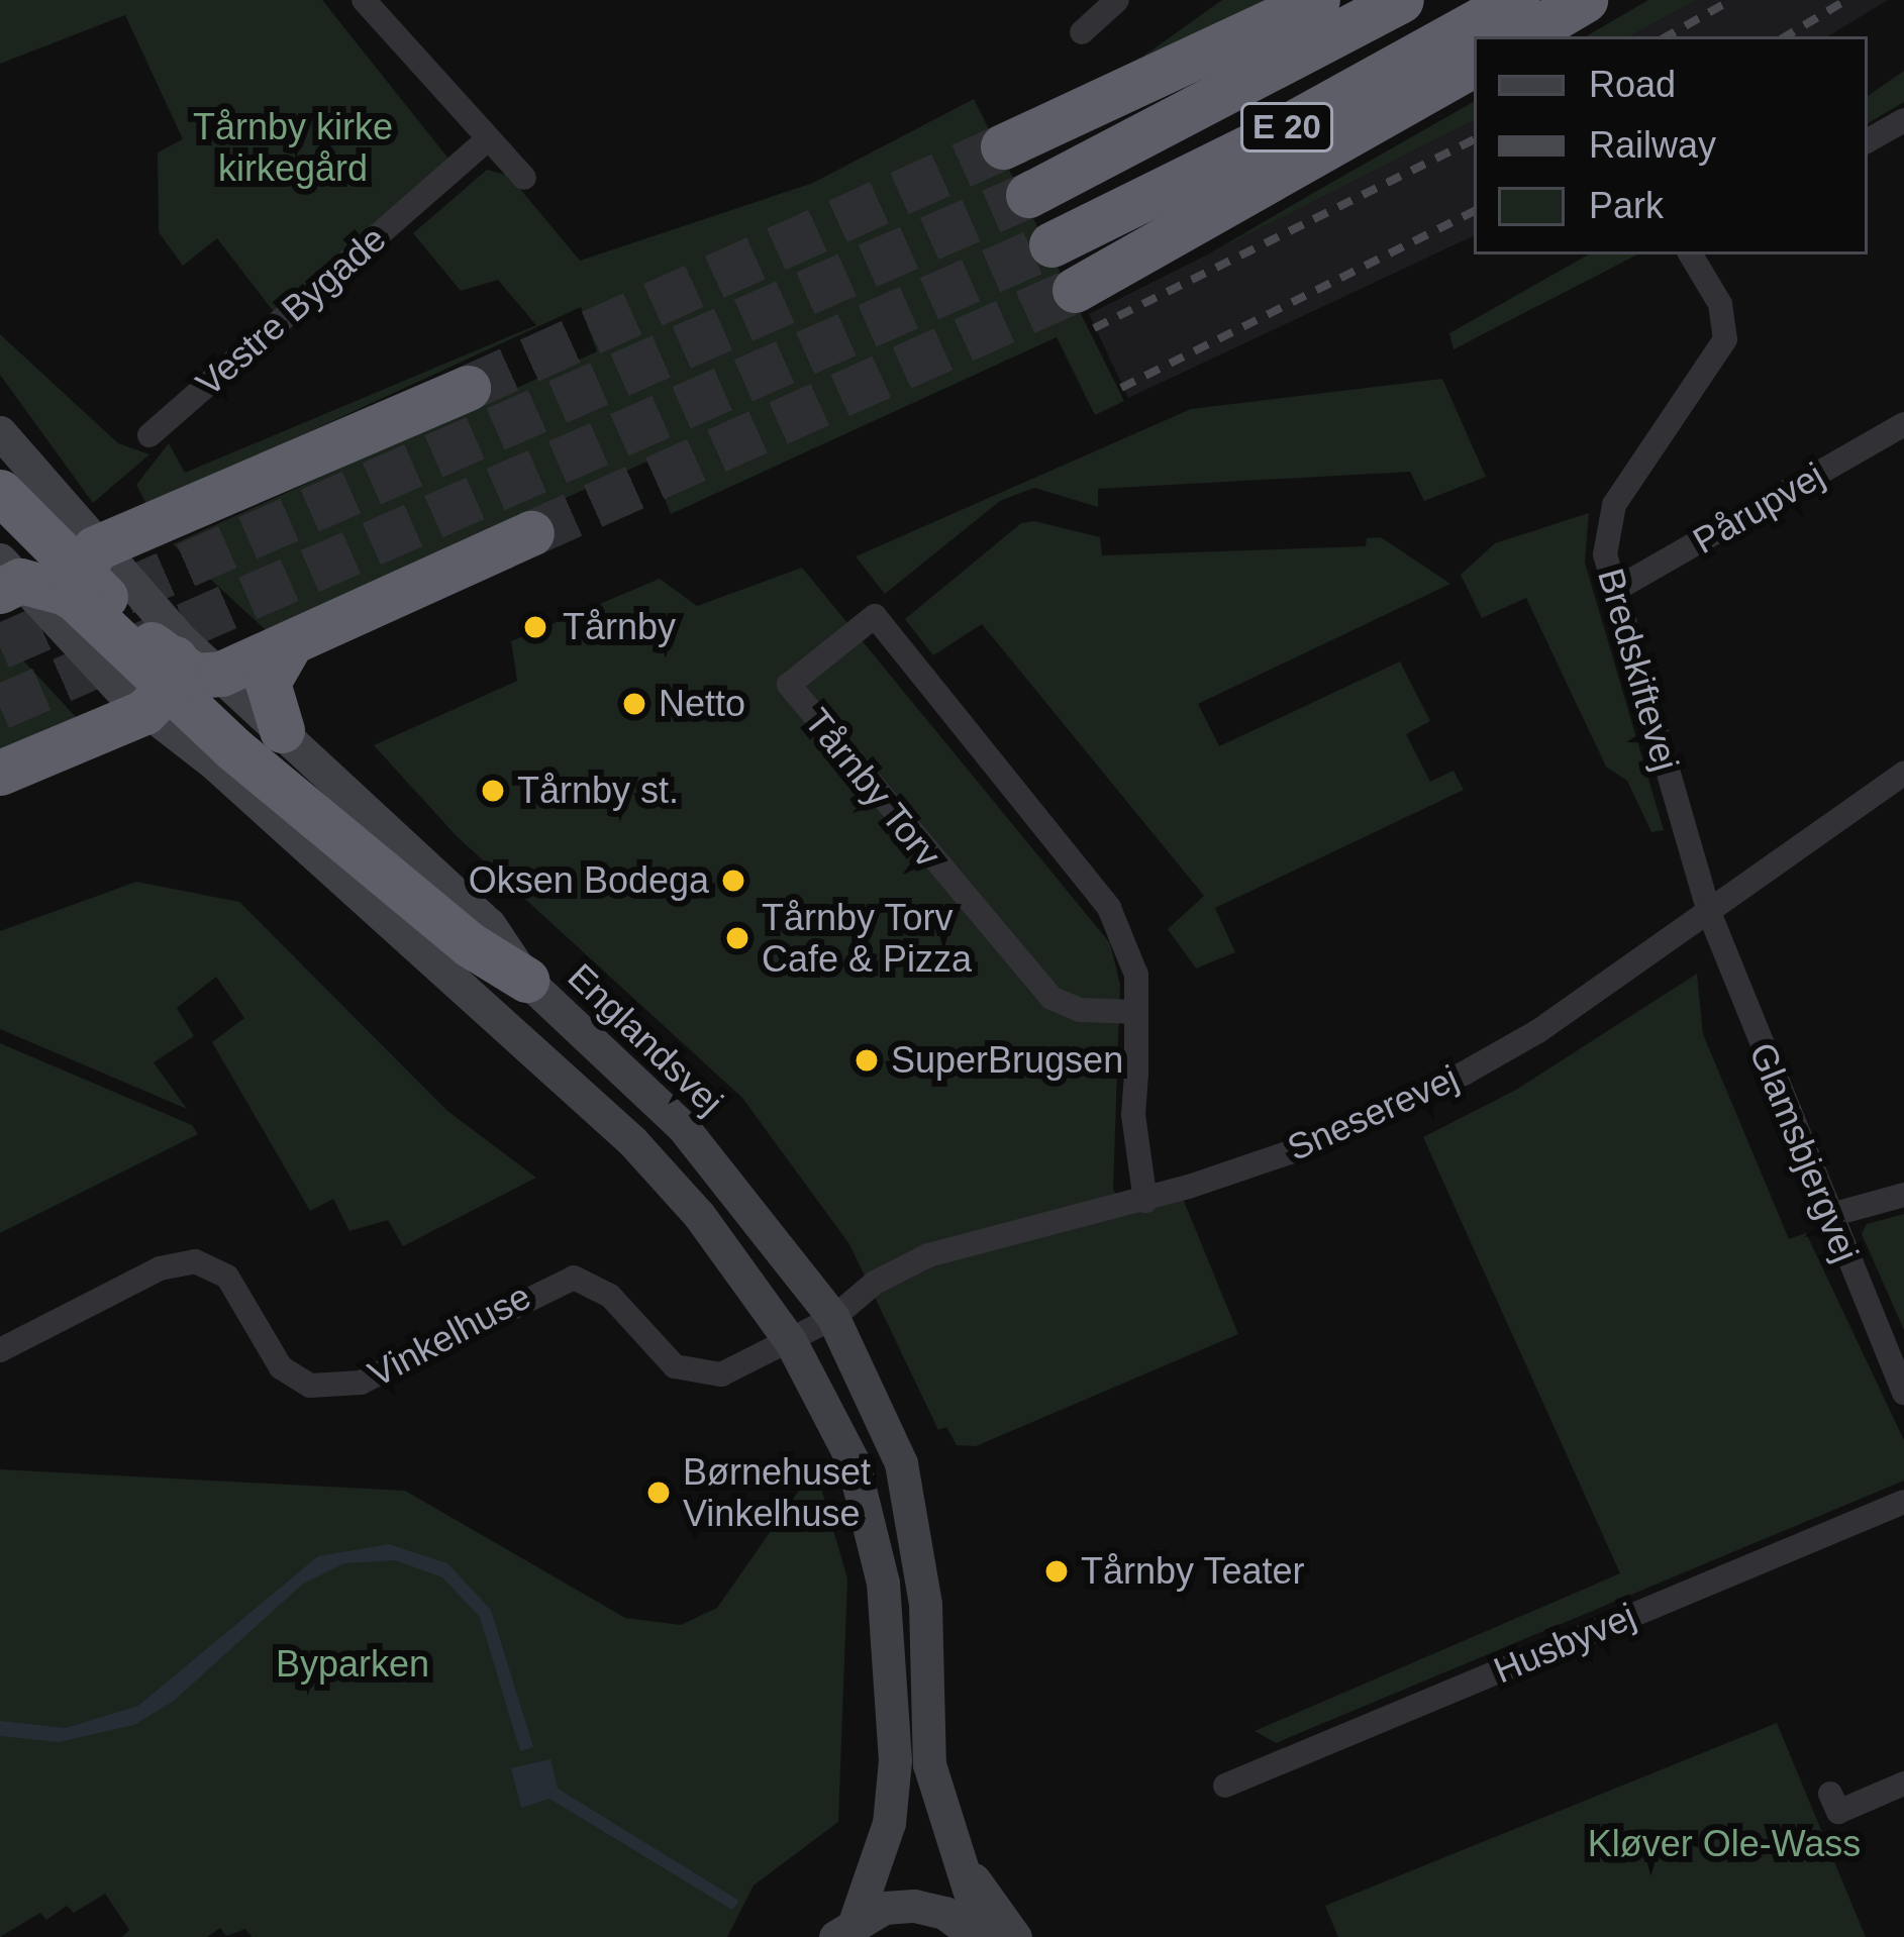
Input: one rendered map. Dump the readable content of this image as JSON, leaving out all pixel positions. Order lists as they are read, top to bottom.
{
  "streets": {
    "highway": ["E 20"],
    "street": [
      "Vestre Bygade",
      "Pårupvej",
      "Bredskiftevej",
      "Tårnby Torv",
      "Englandsvej",
      "Sneserevej",
      "Glamsbjergvej",
      "Vinkelhuse",
      "Husbyvej"
    ]
  },
  "crossings": [
    ["Pårupvej", "Bredskiftevej"],
    ["Bredskiftevej", "Sneserevej"],
    ["Bredskiftevej", "Glamsbjergvej"],
    ["Tårnby Torv", "Sneserevej"],
    ["Englandsvej", "Sneserevej"],
    ["Sneserevej", "Glamsbjergvej"],
    ["Sneserevej", "Vinkelhuse"]
  ],
  "parks": ["Tårnby kirke kirkegård", "Byparken", "Kløver Ole-Wass"],
  "places": [
    "Tårnby",
    "Netto",
    "Tårnby st.",
    "Oksen Bodega",
    "Tårnby Torv Cafe & Pizza",
    "SuperBrugsen",
    "Børnehuset Vinkelhuse",
    "Tårnby Teater"
  ],
  "legend": ["Road", "Railway", "Park"]
}
